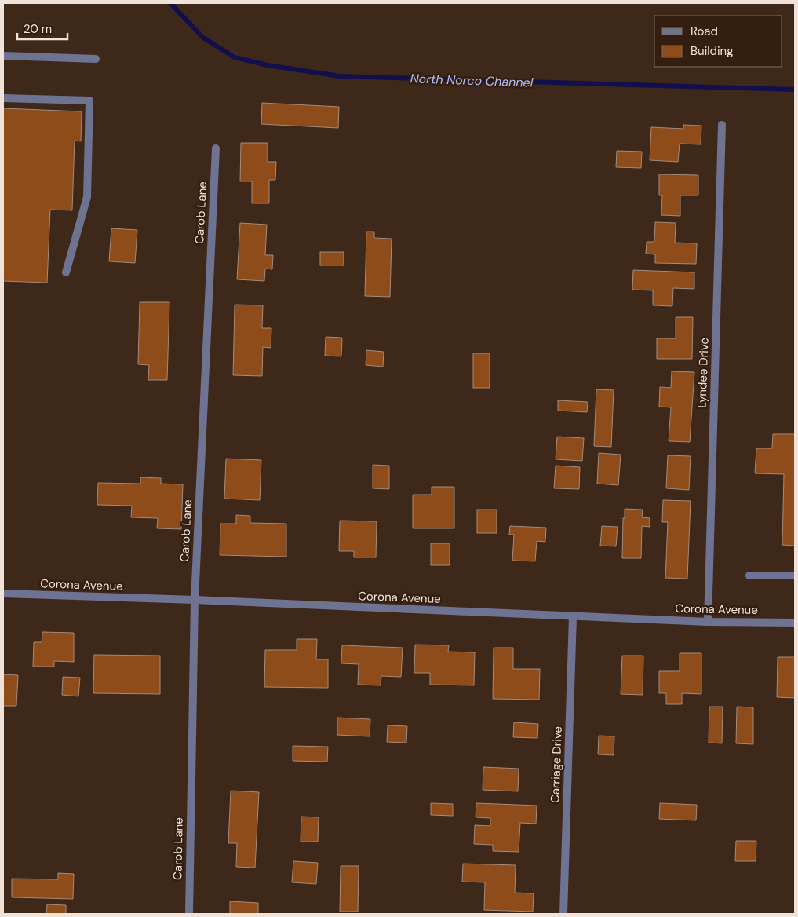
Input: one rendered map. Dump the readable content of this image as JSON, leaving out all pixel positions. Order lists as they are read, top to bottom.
{
  "streets": {
    "street": [
      "Carob Lane",
      "Lyndee Drive",
      "Corona Avenue",
      "Carriage Drive"
    ]
  },
  "crossings": [
    ["Carob Lane", "Corona Avenue"],
    ["Lyndee Drive", "Corona Avenue"],
    ["Corona Avenue", "Carriage Drive"]
  ],
  "water": ["North Norco Channel"],
  "legend": ["Road", "Building"],
  "scale_bar": "20 m"
}
